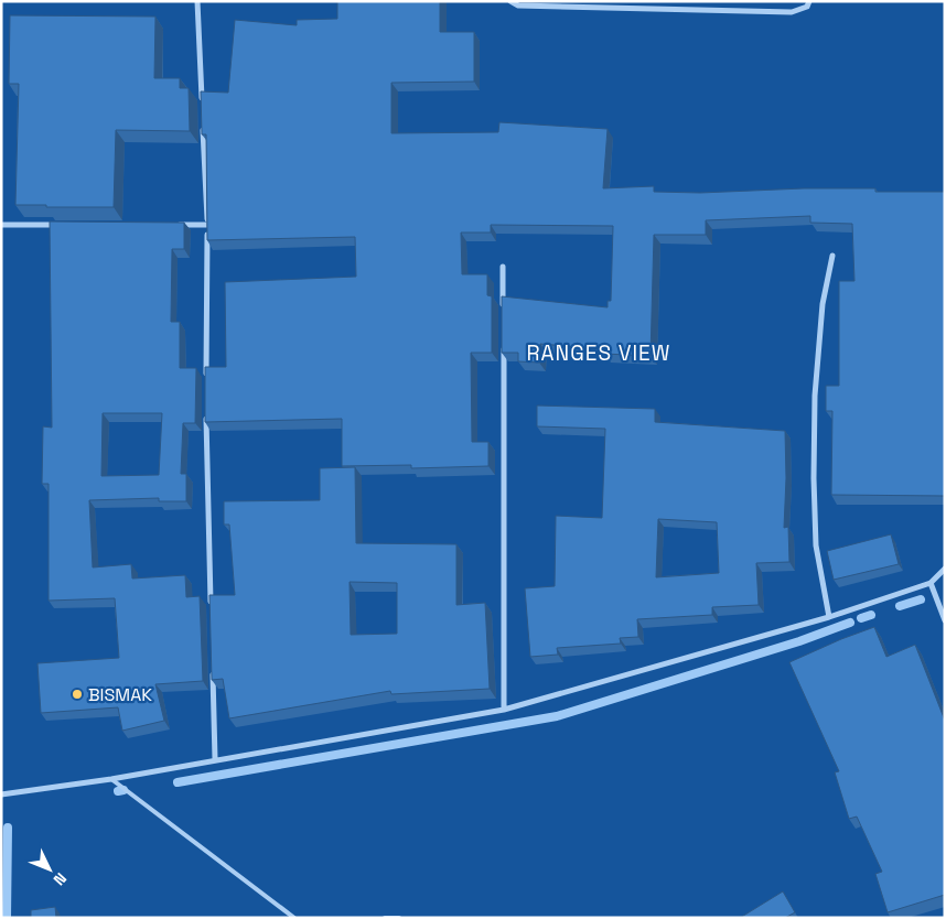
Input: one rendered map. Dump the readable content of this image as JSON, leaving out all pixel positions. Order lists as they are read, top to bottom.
{
  "districts": ["RANGES VIEW"],
  "places": ["BISMAK"],
  "north": "bottom right"
}
